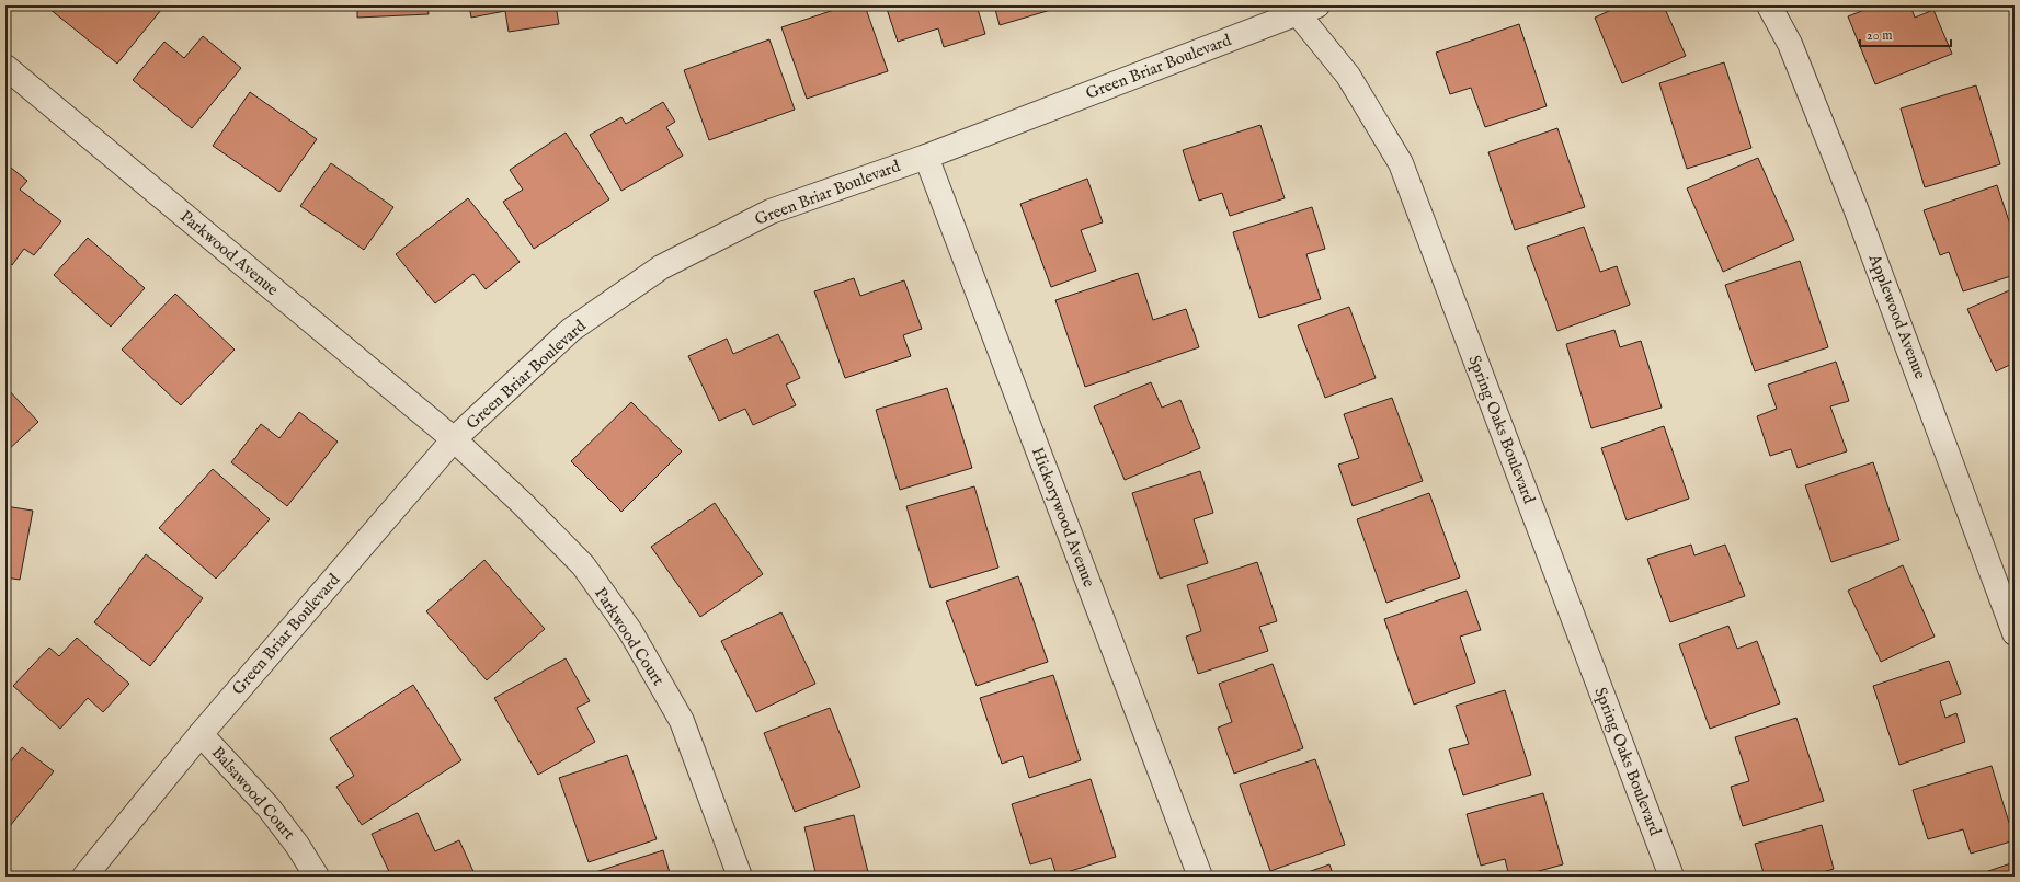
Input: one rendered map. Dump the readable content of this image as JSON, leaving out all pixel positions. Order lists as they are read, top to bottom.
{
  "streets": {
    "street": [
      "Green Briar Boulevard",
      "Parkwood Avenue",
      "Applewood Avenue",
      "Spring Oaks Boulevard",
      "Hickorywood Avenue",
      "Parkwood Court",
      "Balsawood Court"
    ]
  },
  "crossings": [
    ["Green Briar Boulevard", "Parkwood Avenue"],
    ["Green Briar Boulevard", "Spring Oaks Boulevard"],
    ["Green Briar Boulevard", "Hickorywood Avenue"],
    ["Green Briar Boulevard", "Parkwood Court"],
    ["Green Briar Boulevard", "Balsawood Court"],
    ["Parkwood Avenue", "Parkwood Court"]
  ],
  "scale_bar": "20 m"
}
